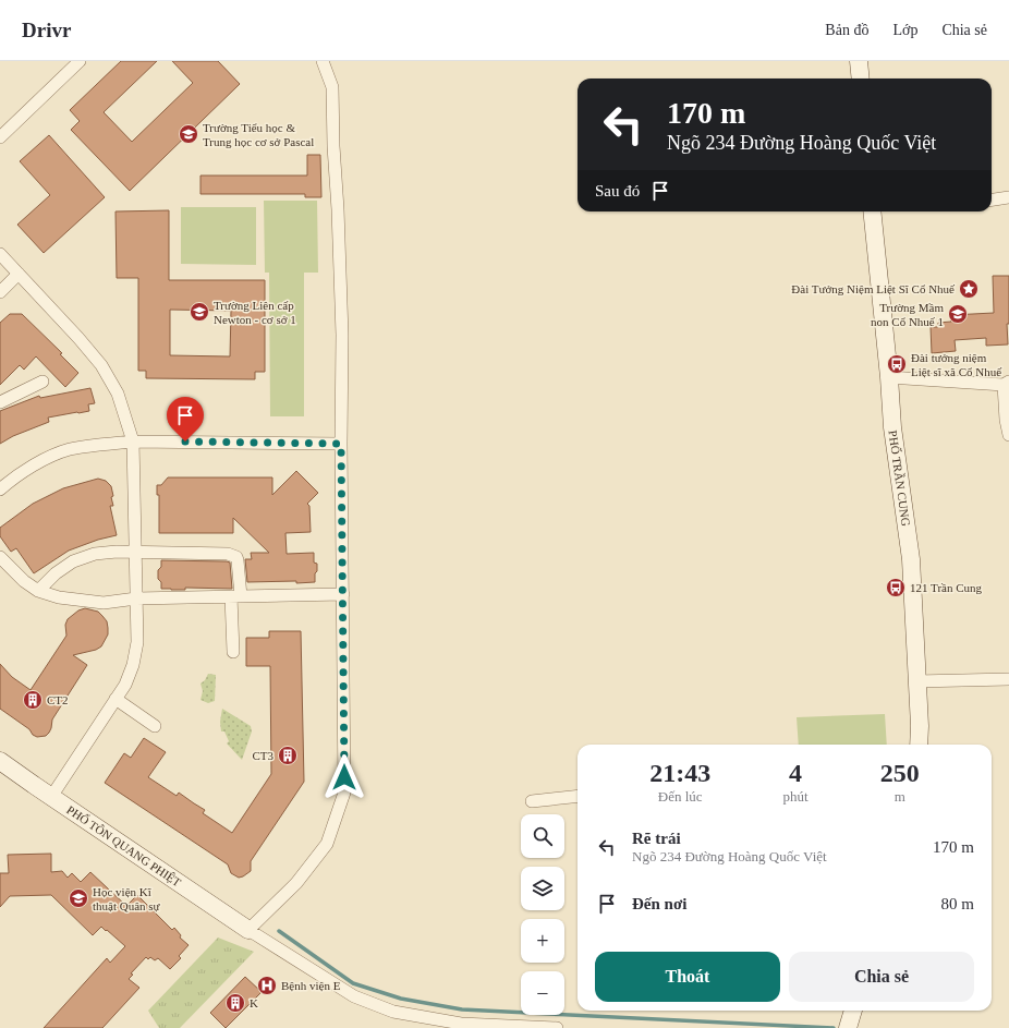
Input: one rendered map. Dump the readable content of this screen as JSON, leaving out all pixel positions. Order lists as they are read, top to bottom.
{
  "streets": {
    "main road": ["PHỐ TRẦN CUNG", "PHỐ TÔN QUANG PHIỆT"]
  },
  "places": {
    "school or university": [
      "Trường Tiểu học & Trung học cơ sở Pascal",
      "Trường Liên cấp Newton - cơ sở 1",
      "Trường Mầm non Cổ Nhuế 1",
      "Học viện Kĩ thuật Quân sự"
    ],
    "place": ["Đài Tưởng Niệm Liệt Sĩ Cổ Nhuế"],
    "bus stop": ["Đài tưởng niệm Liệt sĩ xã Cổ Nhuế", "121 Trần Cung"],
    "building": ["CT2", "CT3", "K"],
    "hospital": ["Bệnh viện E"]
  },
  "page": {
    "header": "Drivr",
    "nav": ["Bản đồ", "Lớp", "Chia sẻ"],
    "turn": ["170 m", "Ngõ 234 Đường Hoàng Quốc Việt"],
    "then": "Sau đó",
    "eta": [
      "21:43",
      "Đến lúc",
      "4",
      "phút",
      "250",
      "m"
    ],
    "map_buttons": ["+", "−"],
    "list": [
      {
        "name": "Rẽ trái",
        "note": "Ngõ 234 Đường Hoàng Quốc Việt",
        "value": "170 m"
      },
      {
        "name": "Đến nơi",
        "value": "80 m"
      }
    ],
    "buttons": ["Thoát", "Chia sẻ"]
  }
}
